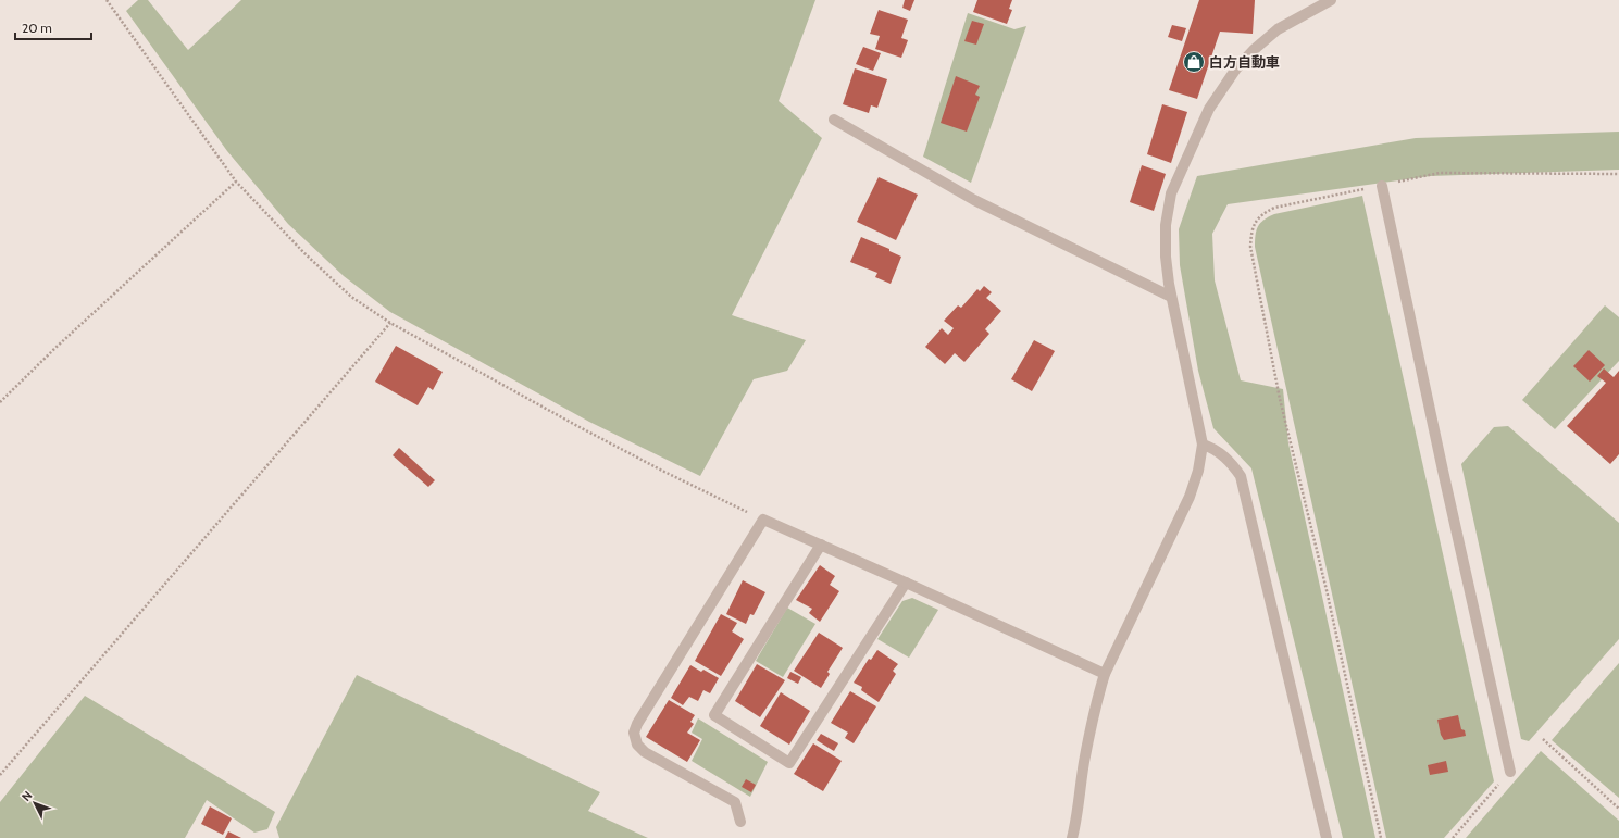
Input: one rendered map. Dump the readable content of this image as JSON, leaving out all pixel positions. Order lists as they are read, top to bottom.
{
  "places": {
    "shop": ["白方自動車"]
  },
  "scale_bar": "20 m",
  "north": "top left"
}
